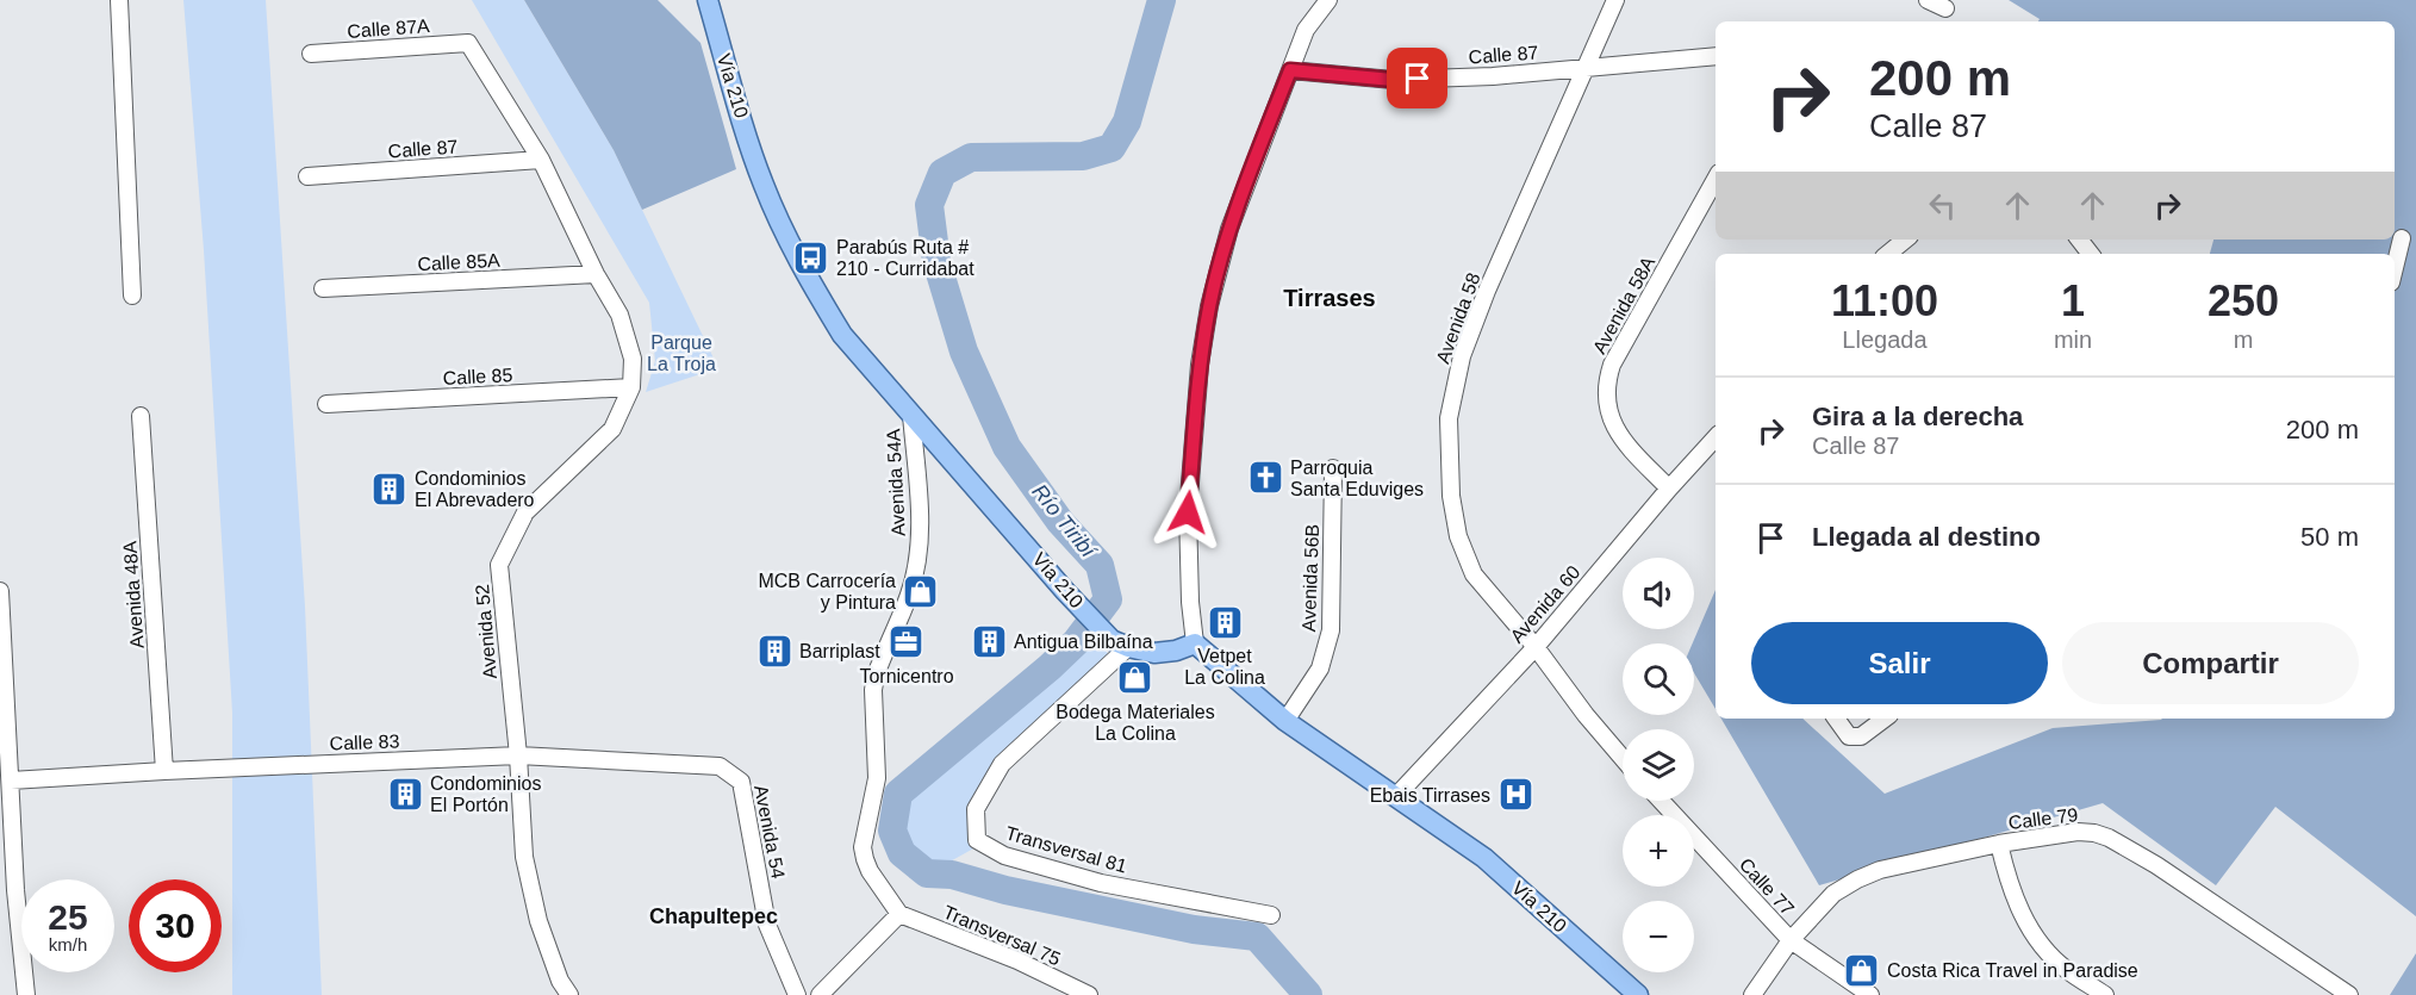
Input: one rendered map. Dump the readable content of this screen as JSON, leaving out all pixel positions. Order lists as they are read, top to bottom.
{
  "streets": {
    "main road": ["Vía 210"],
    "street": [
      "Calle 87A",
      "Calle 87",
      "Calle 85A",
      "Avenida 58A",
      "Avenida 58",
      "Calle 85",
      "Avenida 54A",
      "Avenida 56B",
      "Avenida 48A",
      "Avenida 60",
      "Avenida 52",
      "Calle 83",
      "Calle 79",
      "Avenida 54",
      "Transversal 81",
      "Calle 77",
      "Transversal 75"
    ]
  },
  "crossings": [
    ["Calle 87A", "Avenida 52"],
    ["Calle 87", "Avenida 58"],
    ["Calle 87", "Avenida 52"],
    ["Vía 210", "Avenida 54A"],
    ["Vía 210", "Avenida 56B"],
    ["Vía 210", "Avenida 60"],
    ["Vía 210", "Transversal 81"],
    ["Calle 85A", "Avenida 52"],
    ["Avenida 58A", "Avenida 60"],
    ["Avenida 58", "Avenida 60"],
    ["Calle 85", "Avenida 52"],
    ["Avenida 54A", "Transversal 75"],
    ["Avenida 48A", "Calle 83"],
    ["Avenida 52", "Calle 83"],
    ["Calle 83", "Avenida 54"],
    ["Calle 79", "Calle 77"]
  ],
  "districts": ["Tirrases", "Chapultepec"],
  "water": ["Río Tiribí"],
  "parks": ["Parque La Troja"],
  "places": {
    "bus stop": ["Parabús Ruta # 210 - Curridabat"],
    "church": ["Parroquia Santa Eduviges"],
    "building": [
      "Condominios El Abrevadero",
      "Vetpet La Colina",
      "Antigua Bilbaína",
      "Barriplast",
      "Condominios El Portón"
    ],
    "shop": ["MCB Carrocería y Pintura", "Bodega Materiales La Colina", "Costa Rica Travel in Paradise"],
    "office": ["Tornicentro"],
    "hospital": ["Ebais Tirrases"]
  },
  "page": {
    "turn": ["200 m", "Calle 87"],
    "eta": [
      "11:00",
      "Llegada",
      "1",
      "min",
      "250",
      "m"
    ],
    "list": [
      {
        "name": "Gira a la derecha",
        "note": "Calle 87",
        "value": "200 m"
      },
      {
        "name": "Llegada al destino",
        "value": "50 m"
      }
    ],
    "map_buttons": ["+", "−"],
    "buttons": ["Salir", "Compartir"],
    "speed": "25 km/h",
    "limit": "30"
  }
}
